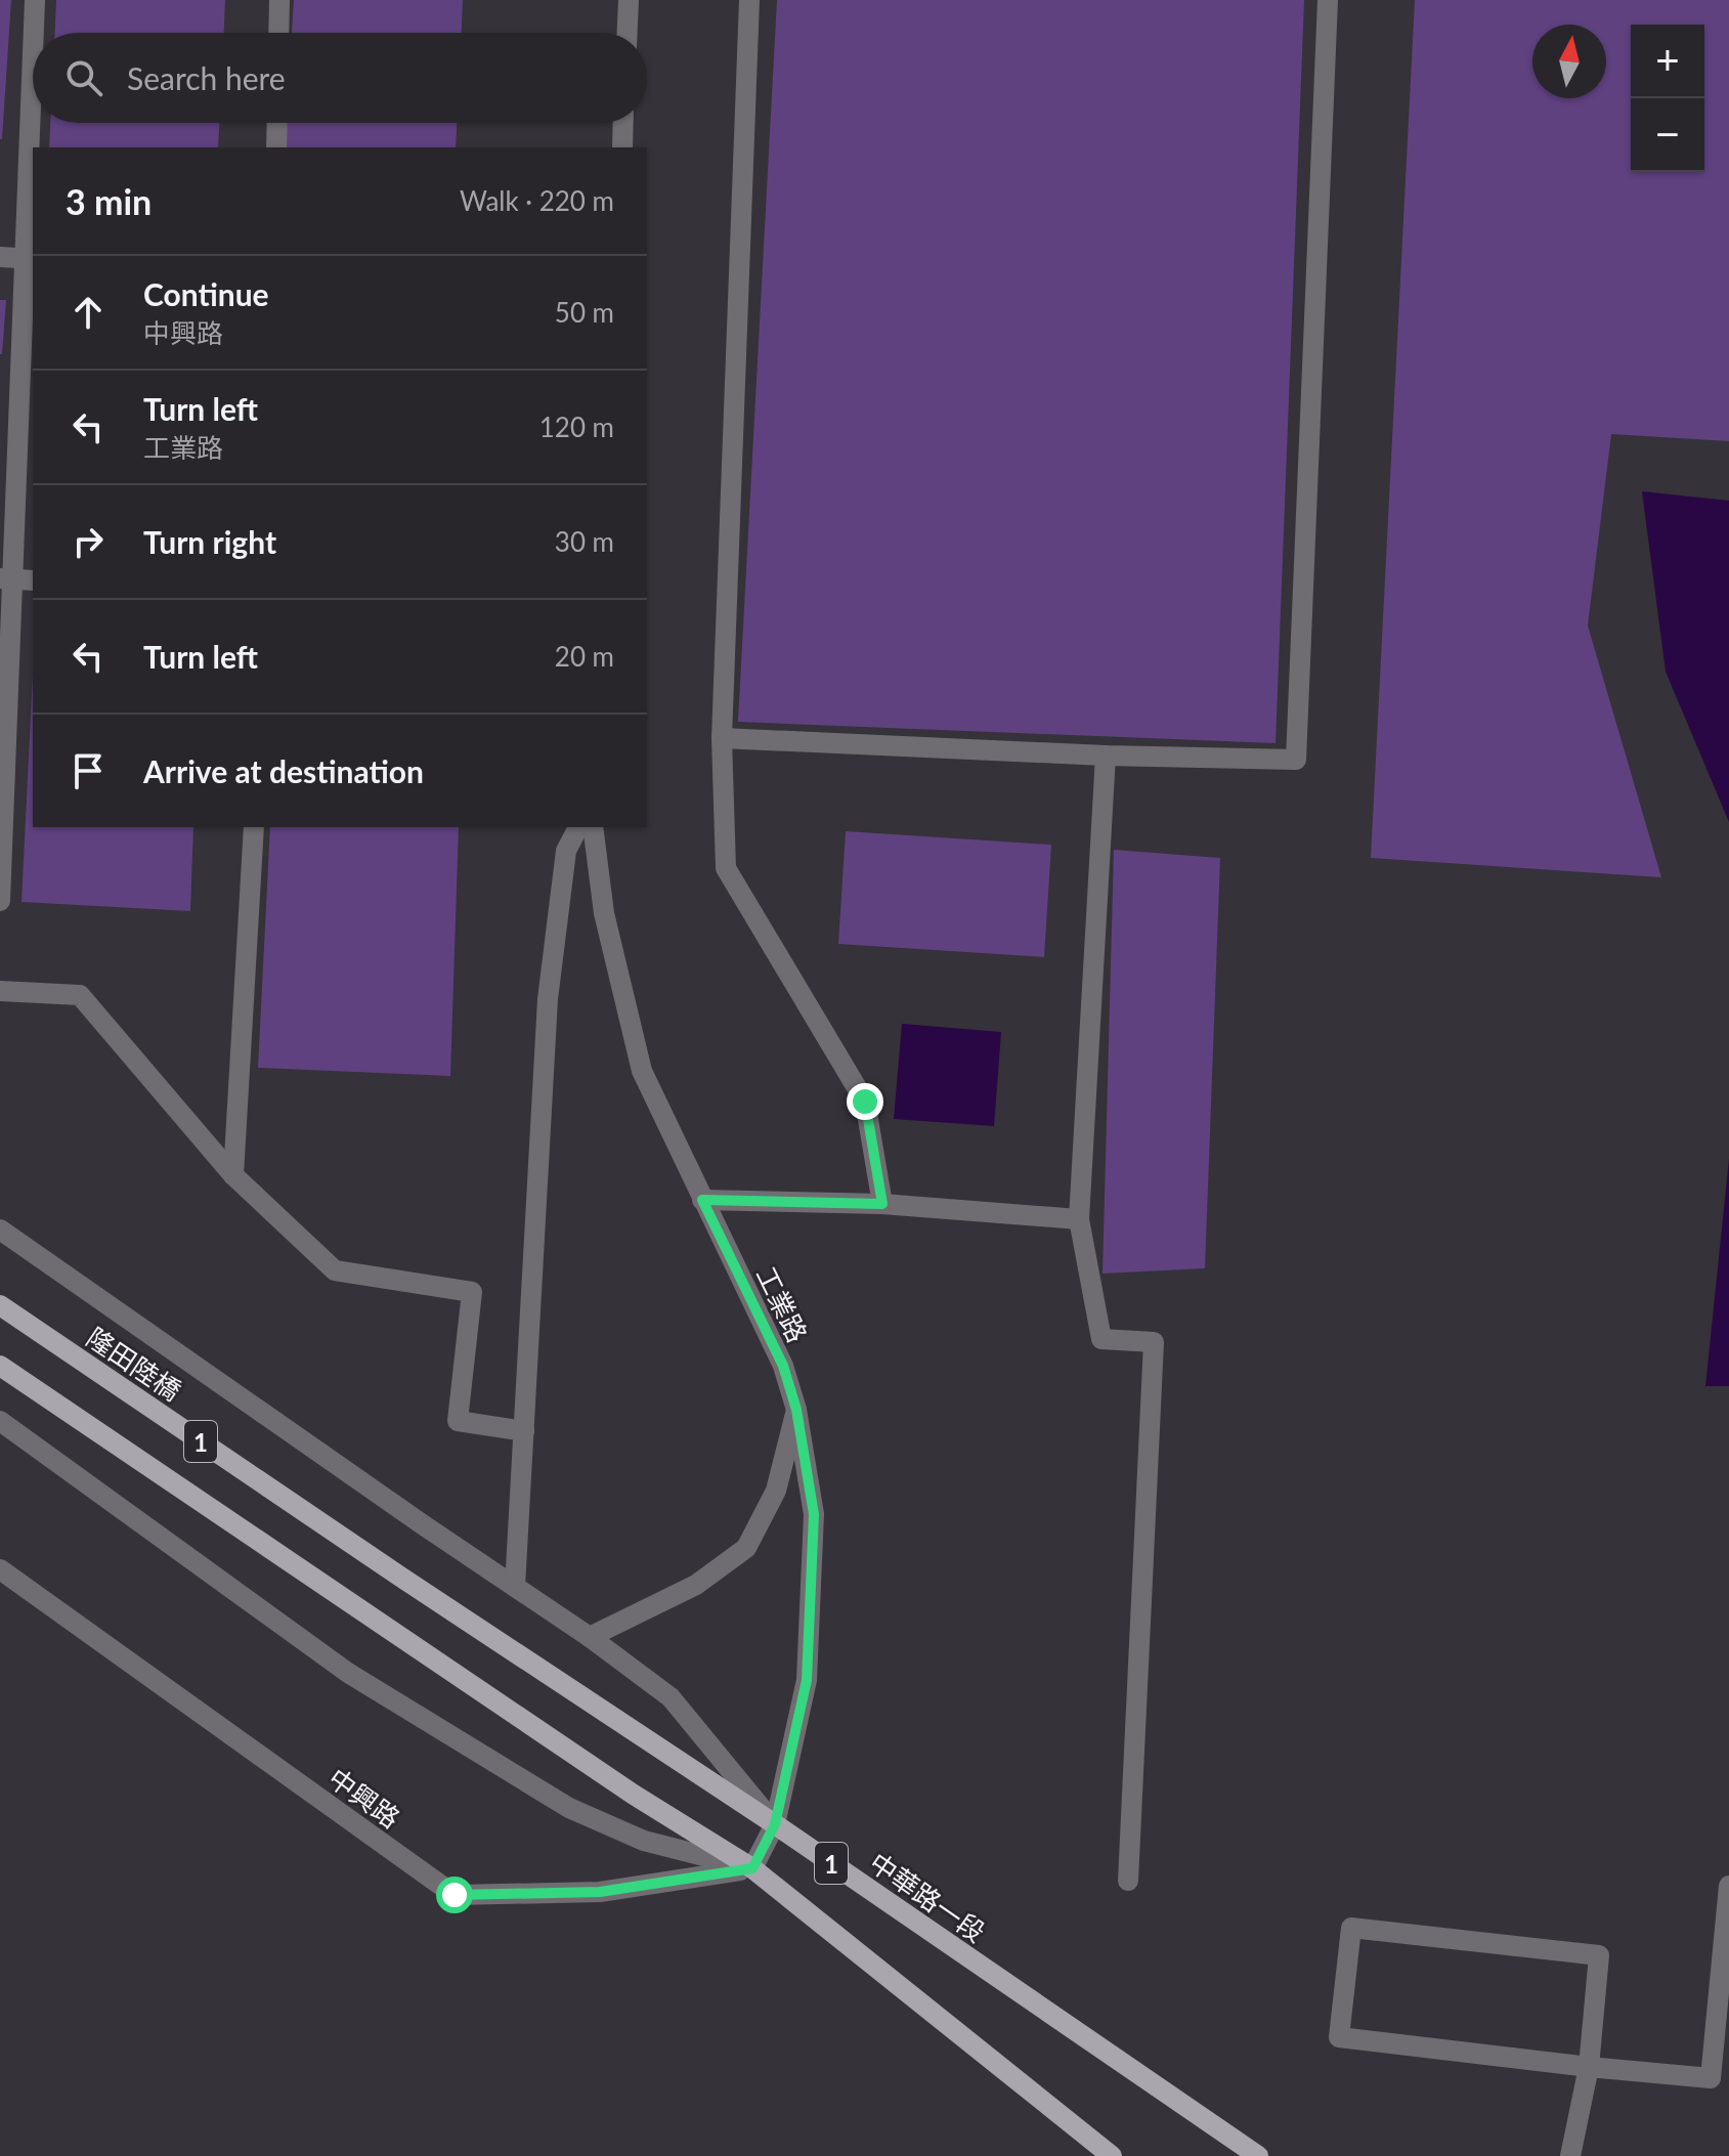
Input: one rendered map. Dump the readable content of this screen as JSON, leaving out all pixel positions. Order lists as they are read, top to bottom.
{
  "streets": {
    "main road": ["隆田陸橋", "1", "中華路一段"],
    "street": ["工業路", "中興路"]
  },
  "crossings": [
    ["工業路", "1"],
    ["工業路", "中興路"],
    ["工業路", "中華路一段"],
    ["隆田陸橋", "中華路一段"],
    ["1", "中興路"]
  ],
  "north": "top",
  "page": {
    "map_buttons": ["+", "−"],
    "search": "Search here",
    "heading": ["3 min", "Walk · 220 m"],
    "list": [
      ["Continue", "中興路", "50 m"],
      ["Turn left", "工業路", "120 m"],
      ["Turn right", "30 m"],
      ["Turn left", "20 m"],
      "Arrive at destination"
    ]
  }
}
